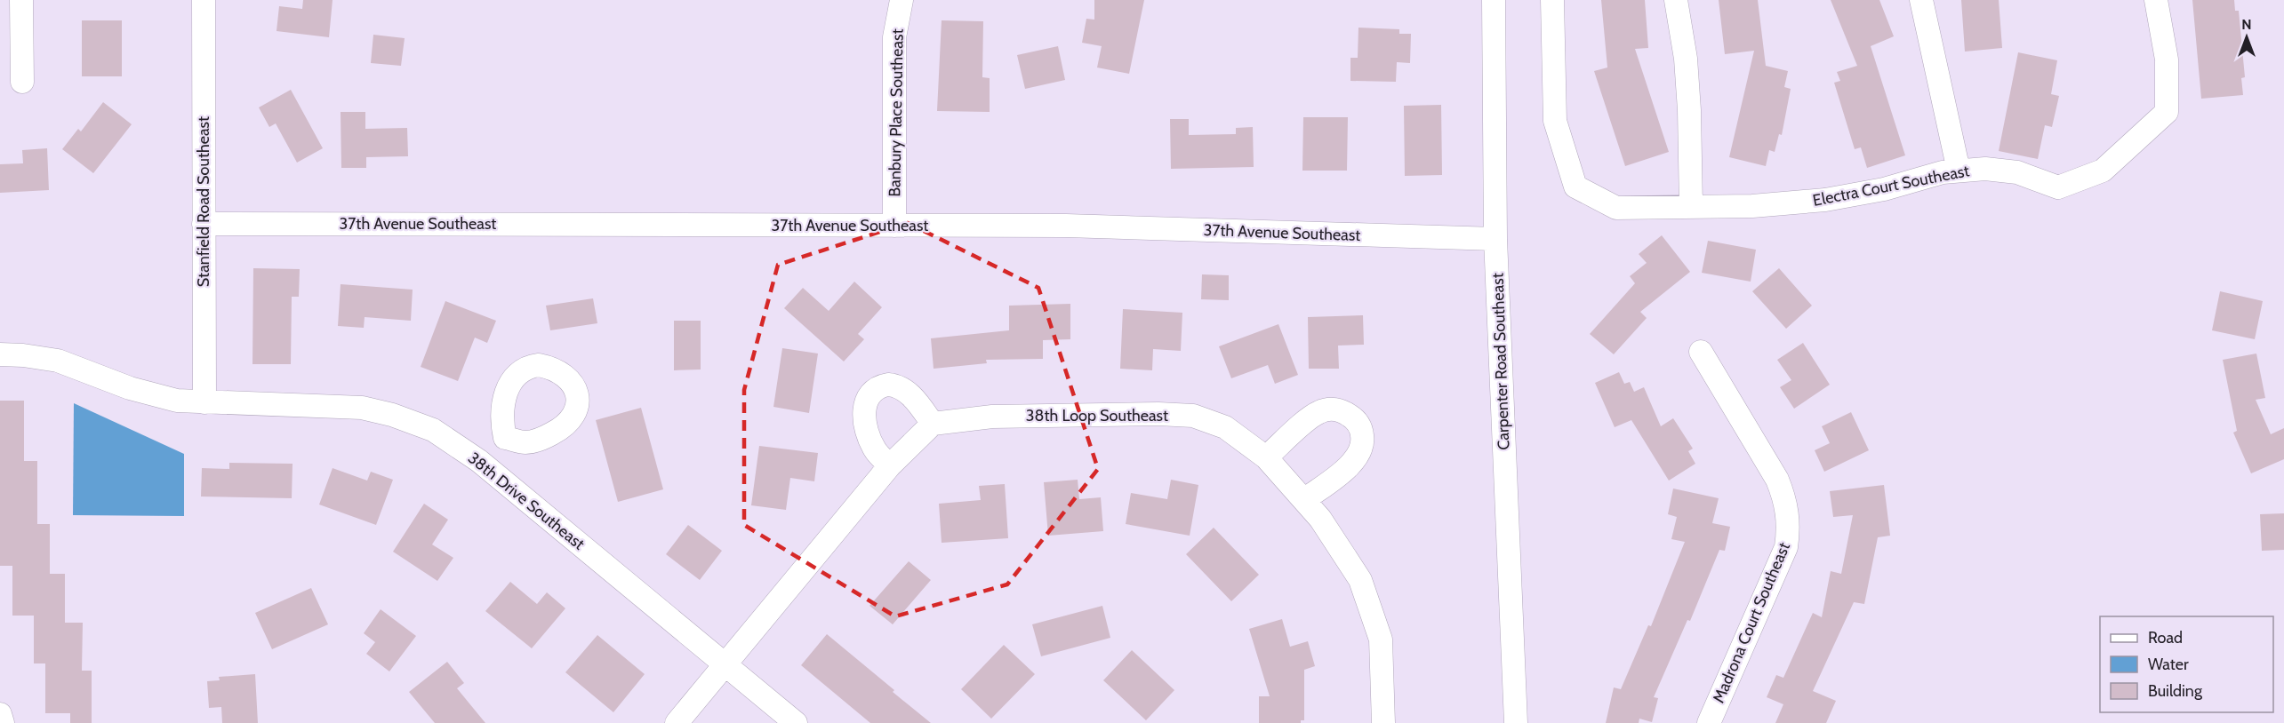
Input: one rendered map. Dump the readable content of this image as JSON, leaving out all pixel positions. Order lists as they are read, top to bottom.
{
  "streets": {
    "street": [
      "Banbury Place Southeast",
      "Electra Court Southeast",
      "Stanfield Road Southeast",
      "37th Avenue Southeast",
      "Carpenter Road Southeast",
      "38th Loop Southeast",
      "38th Drive Southeast",
      "Madrona Court Southeast"
    ]
  },
  "crossings": [
    ["Banbury Place Southeast", "37th Avenue Southeast"],
    ["Stanfield Road Southeast", "37th Avenue Southeast"],
    ["Stanfield Road Southeast", "38th Drive Southeast"],
    ["37th Avenue Southeast", "Carpenter Road Southeast"]
  ],
  "legend": ["Road", "Water", "Building"],
  "north": "top"
}
